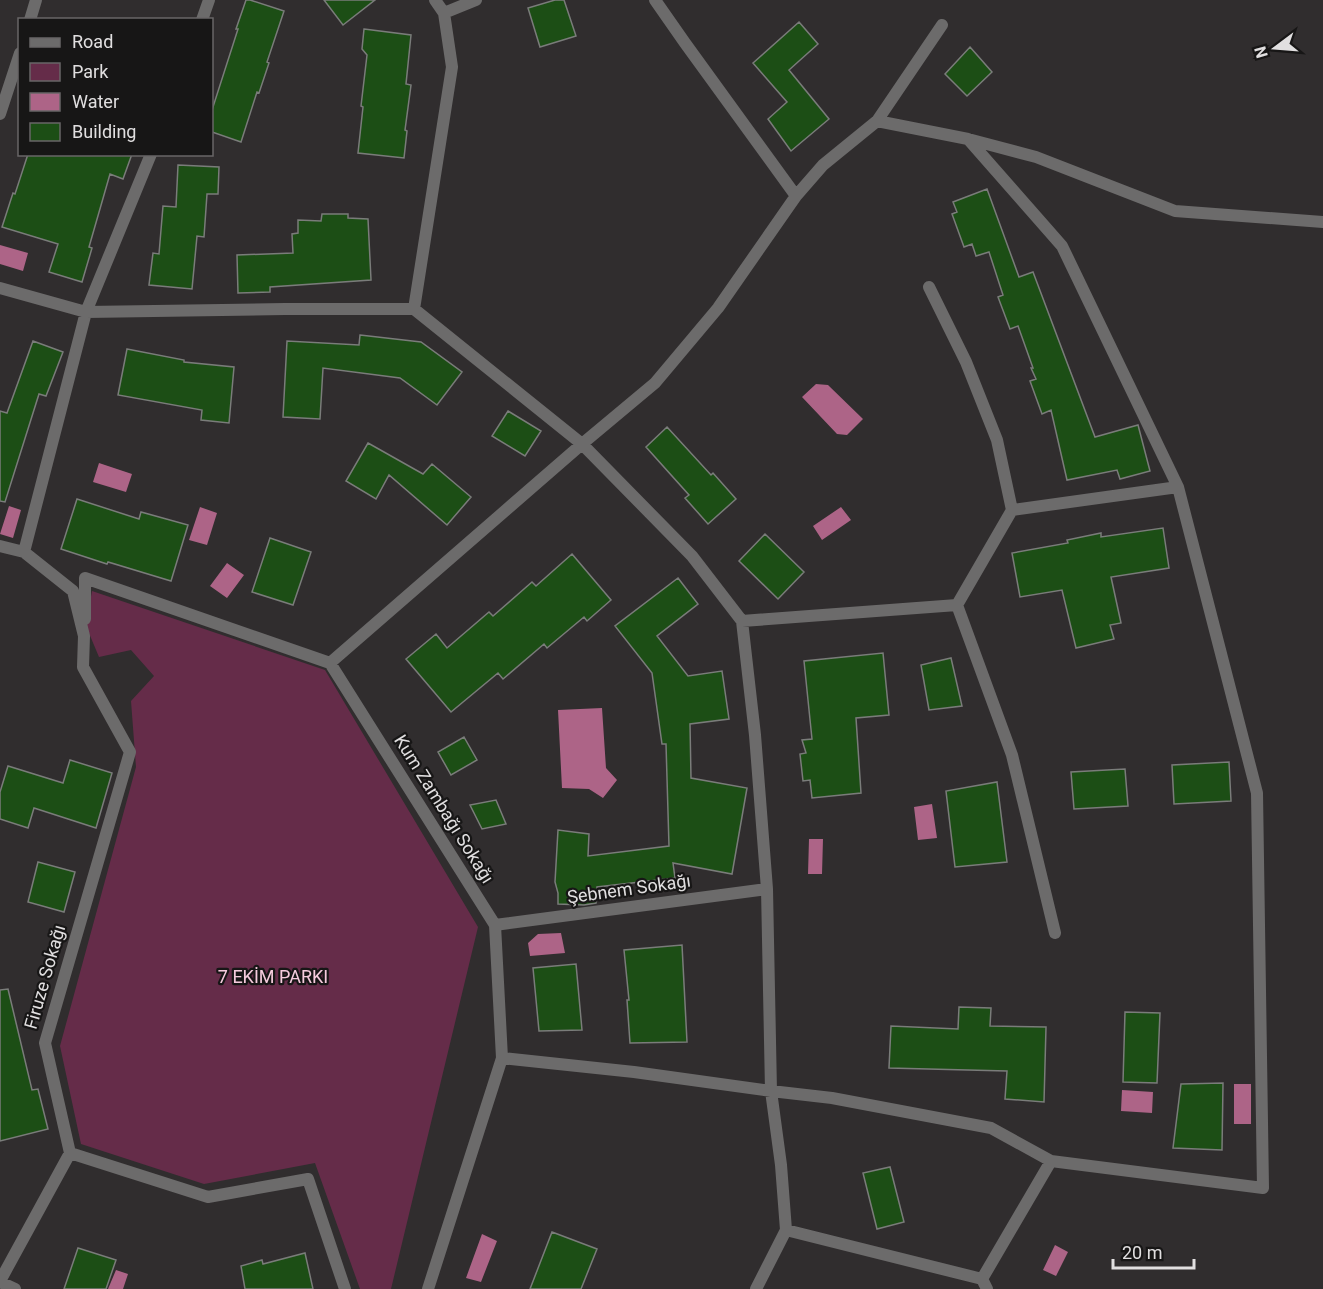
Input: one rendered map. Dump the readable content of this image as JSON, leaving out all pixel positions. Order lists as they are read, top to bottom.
{
  "streets": {
    "street": ["Kum Zambağı Sokağı", "Şebnem Sokağı", "Firuze Sokağı"]
  },
  "crossings": [
    ["Kum Zambağı Sokağı", "Şebnem Sokağı"]
  ],
  "parks": ["7 EKİM PARKI"],
  "legend": [
    "Road",
    "Park",
    "Water",
    "Building"
  ],
  "scale_bar": "20 m",
  "north": "left"
}
